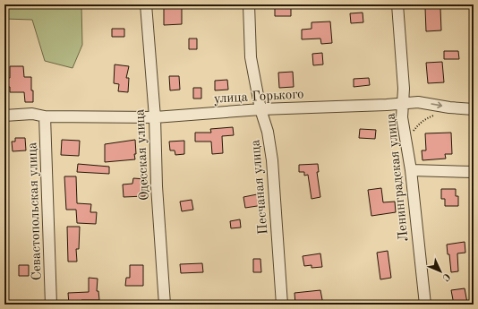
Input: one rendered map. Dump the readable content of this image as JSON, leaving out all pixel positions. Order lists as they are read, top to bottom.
{
  "streets": {
    "street": [
      "улица Горького",
      "Одесская улица",
      "Ленинградская улица",
      "Песчаная улица",
      "Севастопольская улица"
    ]
  },
  "crossings": [
    ["улица Горького", "Одесская улица"],
    ["улица Горького", "Ленинградская улица"],
    ["улица Горького", "Песчаная улица"],
    ["улица Горького", "Севастопольская улица"]
  ],
  "north": "bottom right"
}
